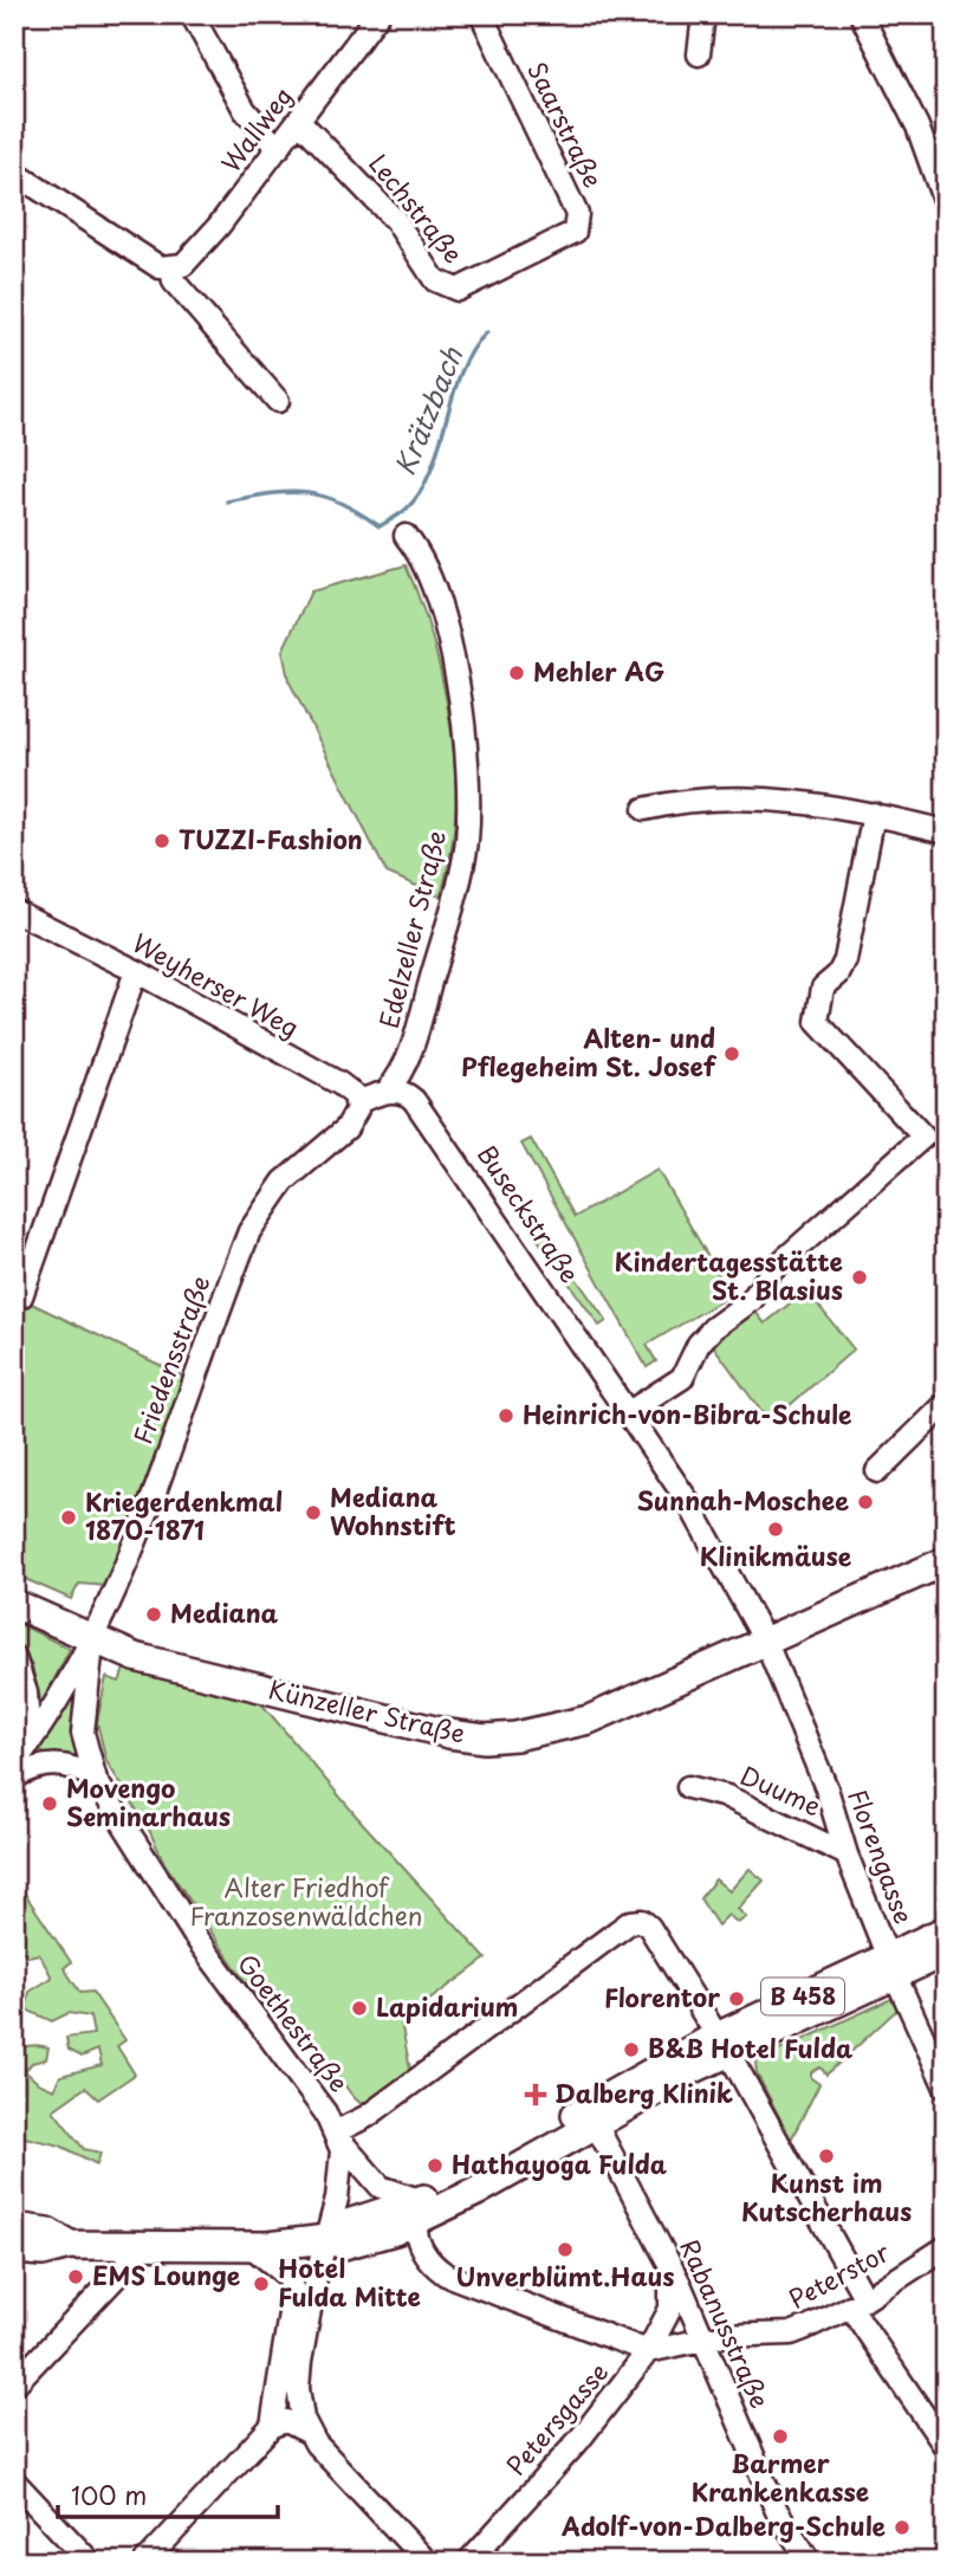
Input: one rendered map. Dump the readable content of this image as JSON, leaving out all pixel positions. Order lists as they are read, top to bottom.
{
  "streets": {
    "main road": ["Künzeller Straße", "B 458"],
    "street": [
      "Saarstraße",
      "Wallweg",
      "Lechstraße",
      "Edelzeller Straße",
      "Weyherser Weg",
      "Buseckstraße",
      "Friedensstraße",
      "Duume",
      "Florengasse",
      "Goethestraße",
      "Peterstor",
      "Rabanusstraße",
      "Petersgasse"
    ]
  },
  "crossings": [
    ["Saarstraße", "Lechstraße"],
    ["Wallweg", "Lechstraße"],
    ["Edelzeller Straße", "Buseckstraße"],
    ["Weyherser Weg", "Friedensstraße"],
    ["Buseckstraße", "Künzeller Straße"],
    ["Buseckstraße", "Florengasse"],
    ["Friedensstraße", "Künzeller Straße"],
    ["Friedensstraße", "Goethestraße"],
    ["Künzeller Straße", "Florengasse"],
    ["Künzeller Straße", "Goethestraße"],
    ["Duume", "Florengasse"],
    ["Florengasse", "B 458"],
    ["B 458", "Goethestraße"],
    ["B 458", "Rabanusstraße"],
    ["Peterstor", "Rabanusstraße"],
    ["Rabanusstraße", "Petersgasse"]
  ],
  "water": ["Krätzbach"],
  "parks": ["Alter Friedhof Franzosenwäldchen"],
  "places": {
    "other": [
      "Mehler AG",
      "TUZZI-Fashion",
      "Alten- und Pflegeheim St. Josef",
      "Kindertagesstätte St. Blasius",
      "Heinrich-von-Bibra-Schule",
      "Sunnah-Moschee",
      "Mediana Wohnstift",
      "Kriegerdenkmal 1870-1871",
      "Klinikmäuse",
      "Mediana",
      "Movengo Seminarhaus",
      "Florentor",
      "Lapidarium",
      "B&B Hotel Fulda",
      "Kunst im Kutscherhaus",
      "Hathayoga Fulda",
      "Unverblümt.Haus",
      "EMS Lounge",
      "Hotel Fulda Mitte",
      "Barmer Krankenkasse",
      "Adolf-von-Dalberg-Schule"
    ],
    "health": ["Dalberg Klinik"]
  },
  "scale_bar": "100 m"
}
